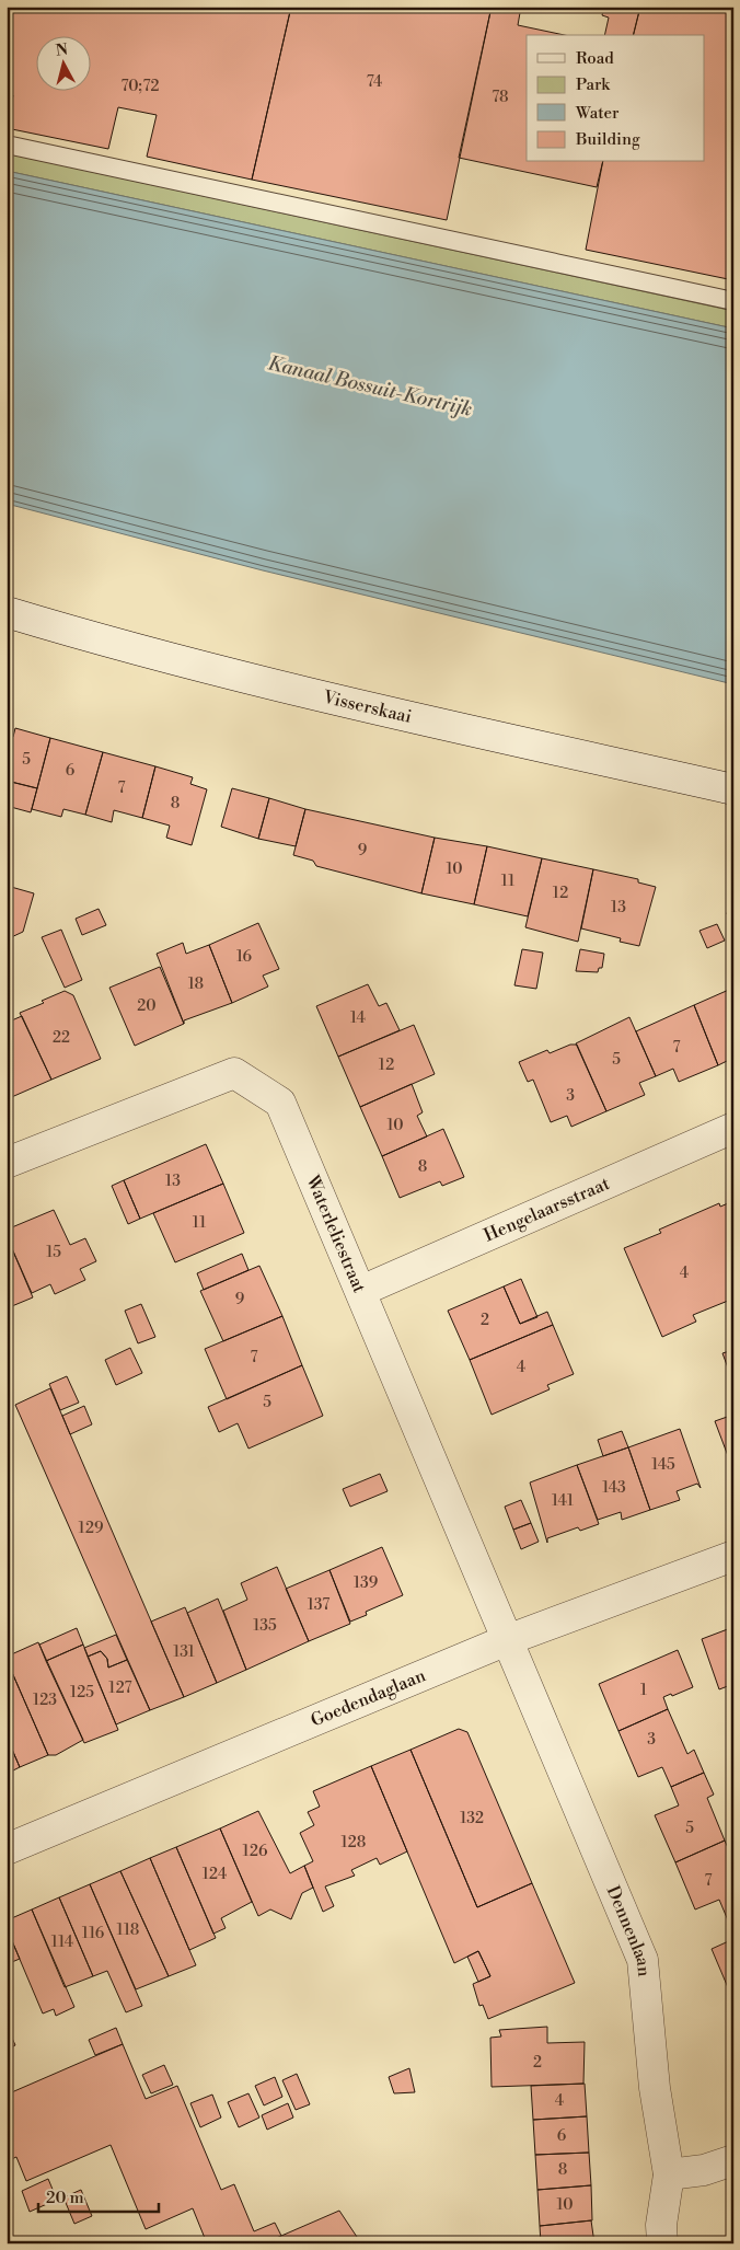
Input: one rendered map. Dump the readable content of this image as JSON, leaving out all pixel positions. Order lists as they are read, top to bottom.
{
  "streets": {
    "street": [
      "Visserskaai",
      "Hengelaarsstraat",
      "Waterleliestraat",
      "Goedendaglaan",
      "Dennenlaan"
    ]
  },
  "crossings": [
    ["Hengelaarsstraat", "Waterleliestraat"],
    ["Waterleliestraat", "Goedendaglaan"],
    ["Waterleliestraat", "Dennenlaan"],
    ["Goedendaglaan", "Dennenlaan"]
  ],
  "water": ["Kanaal Bossuit-Kortrijk"],
  "house_numbers": [
    "74",
    "70;72",
    "78",
    "5",
    "6",
    "7",
    "8",
    "9",
    "10",
    "11",
    "12",
    "13",
    "16",
    "18",
    "20",
    "14",
    "22",
    "7",
    "5",
    "12",
    "3",
    "10",
    "8",
    "13",
    "11",
    "15",
    "4",
    "9",
    "2",
    "7",
    "4",
    "5",
    "145",
    "143",
    "141",
    "129",
    "139",
    "137",
    "135",
    "131",
    "127",
    "1",
    "125",
    "123",
    "3",
    "132",
    "5",
    "128",
    "126",
    "124",
    "7",
    "118",
    "116",
    "114",
    "2",
    "4",
    "6",
    "8",
    "10"
  ],
  "legend": [
    "Road",
    "Park",
    "Water",
    "Building"
  ],
  "scale_bar": "20 m",
  "north": "top"
}
